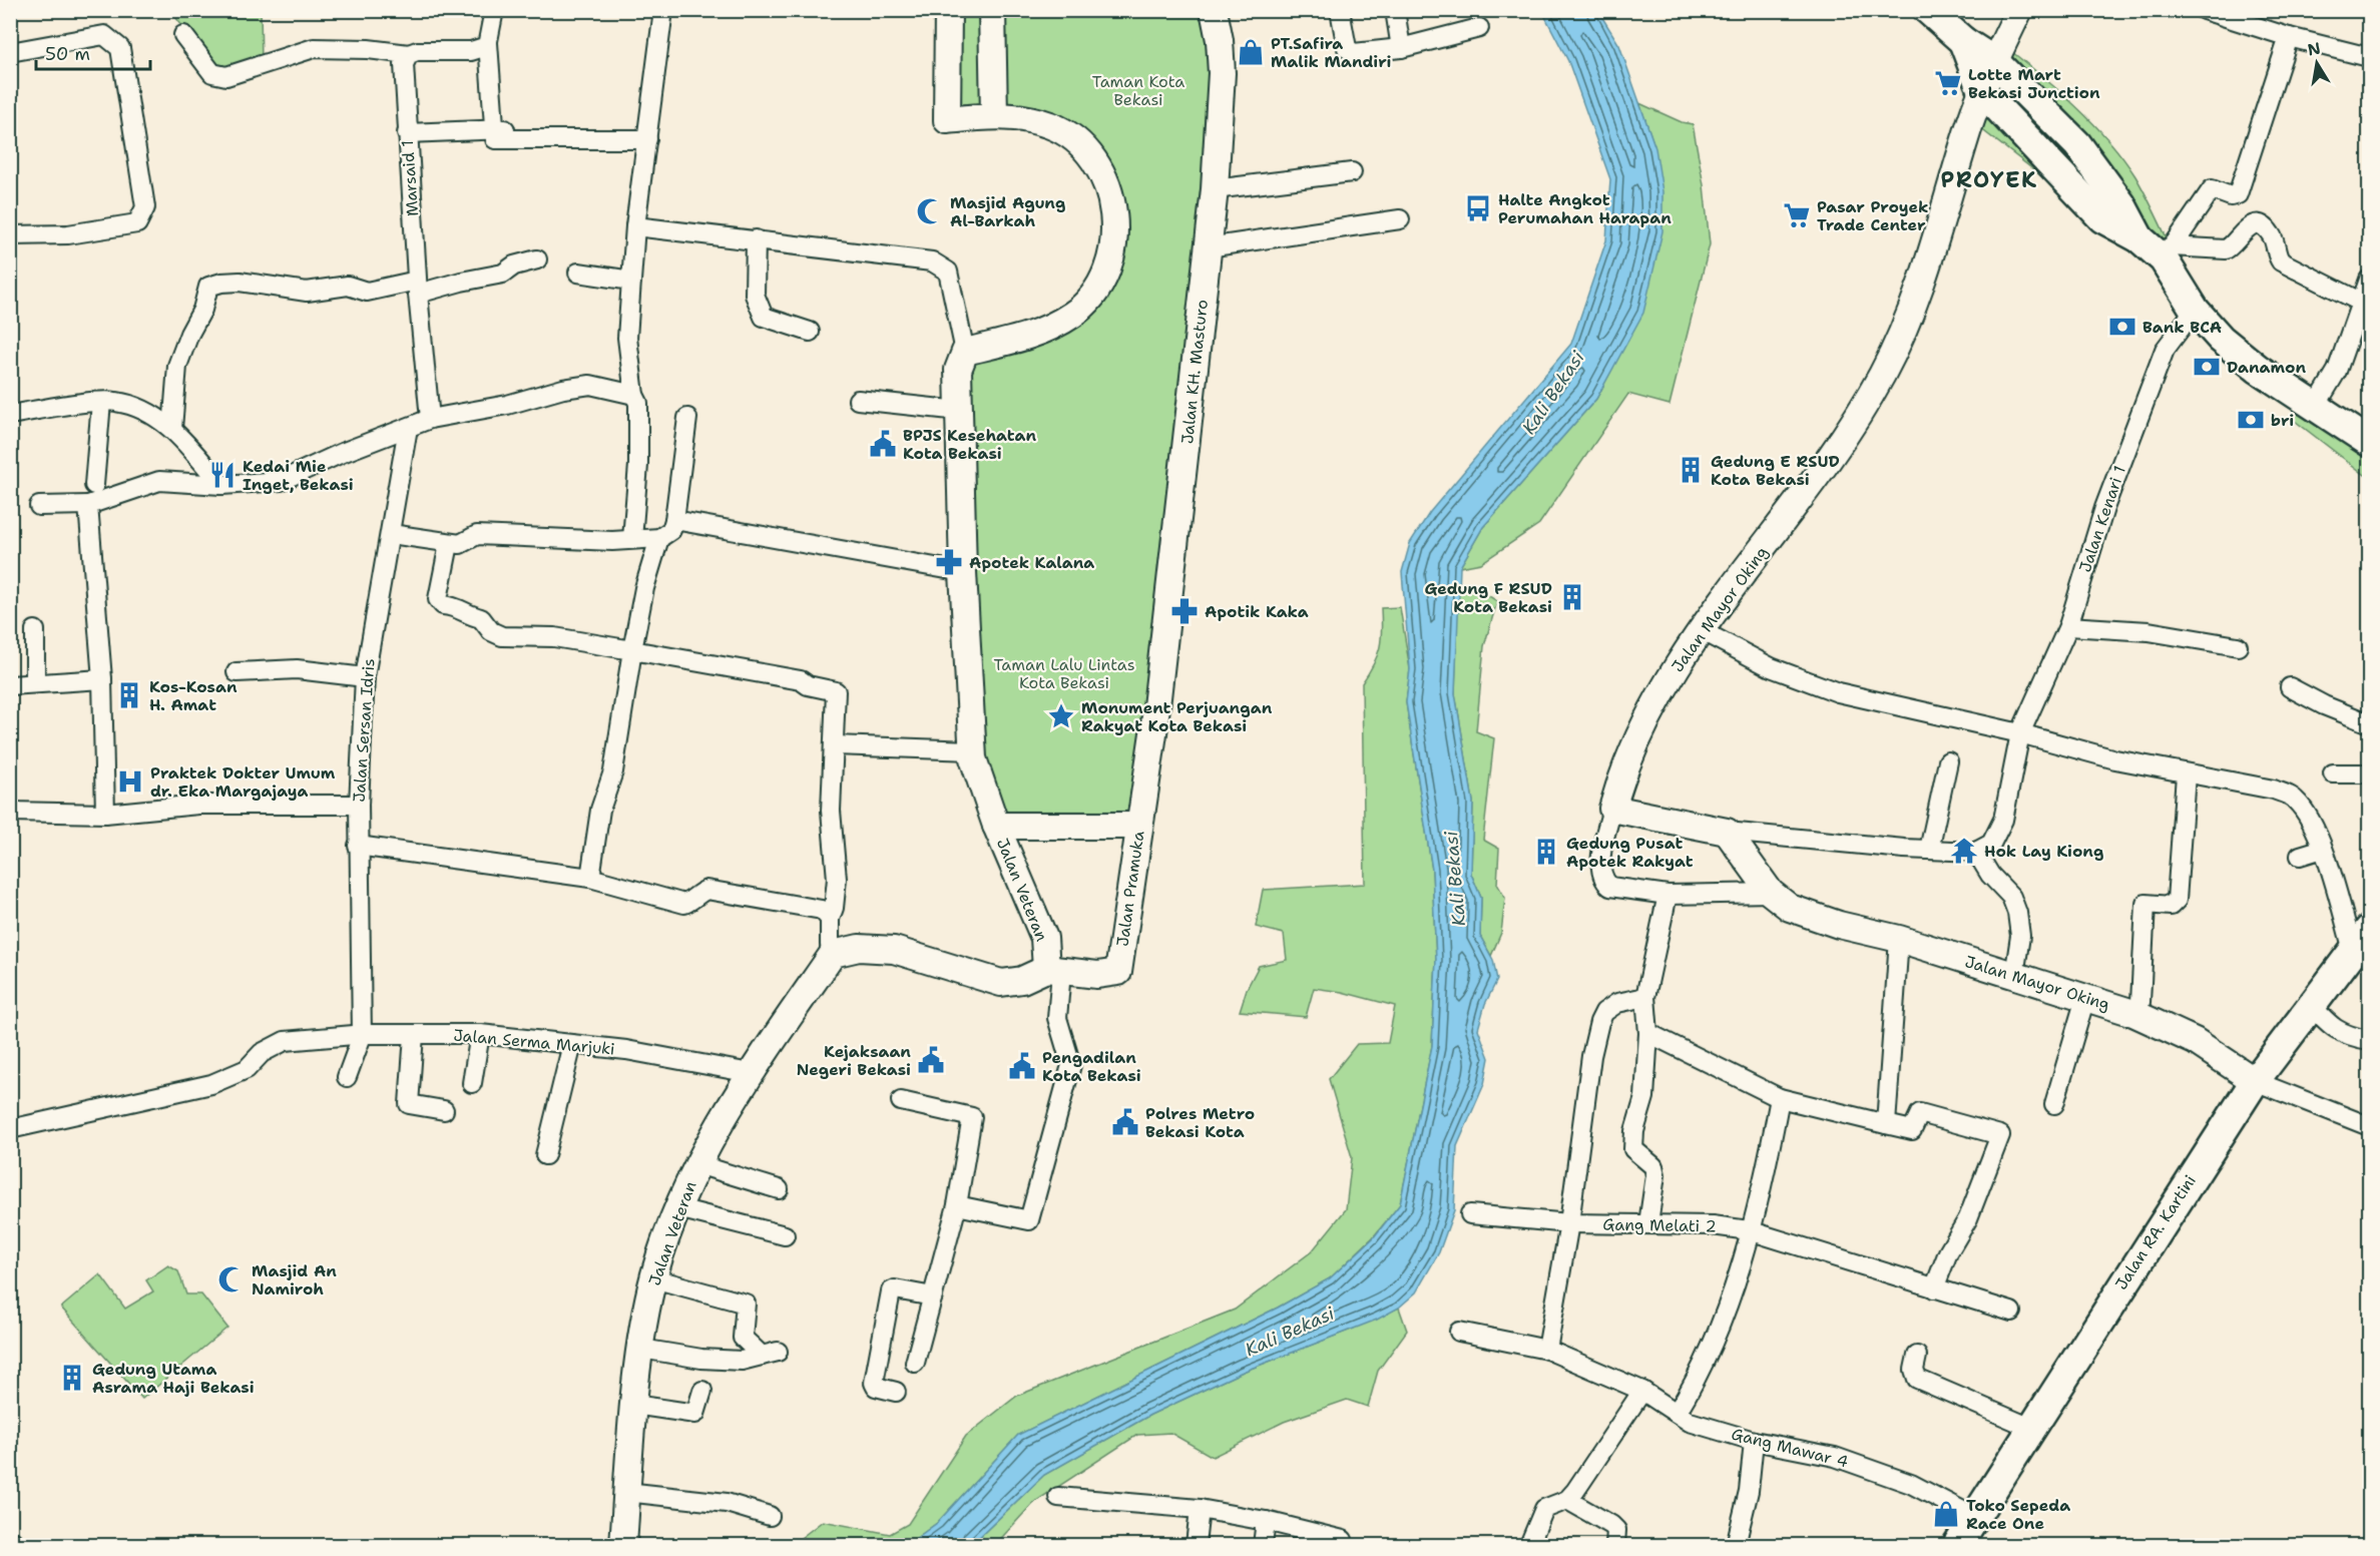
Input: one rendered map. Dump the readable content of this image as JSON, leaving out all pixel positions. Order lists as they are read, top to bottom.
{
  "streets": {
    "main road": ["Jalan RA. Kartini"],
    "street": [
      "Marsaid 1",
      "Jalan KH. Masturo",
      "Jalan Kenari 1",
      "Jalan Mayor Oking",
      "Jalan Sersan Idris",
      "Jalan Pramuka",
      "Jalan Veteran",
      "Jalan Serma Marjuki",
      "Gang Melati 2",
      "Gang Mawar 4"
    ]
  },
  "crossings": [
    ["Jalan KH. Masturo", "Jalan Pramuka"],
    ["Jalan Mayor Oking", "Jalan RA. Kartini"],
    ["Jalan Sersan Idris", "Jalan Serma Marjuki"],
    ["Jalan Pramuka", "Jalan Veteran"],
    ["Jalan Veteran", "Jalan Serma Marjuki"],
    ["Jalan RA. Kartini", "Gang Mawar 4"]
  ],
  "districts": ["PROYEK"],
  "water": ["Kali Bekasi"],
  "parks": ["Taman Kota Bekasi", "Taman Lalu Lintas Kota Bekasi"],
  "places": {
    "shop": ["PT.Safira Malik Mandiri", "Toko Sepeda Race One"],
    "supermarket": ["Lotte Mart Bekasi Junction", "Pasar Proyek Trade Center"],
    "bus stop": ["Halte Angkot Perumahan Harapan"],
    "mosque": ["Masjid Agung Al-Barkah", "Masjid An Namiroh"],
    "bank": ["Bank BCA", "Danamon", "bri"],
    "public building": [
      "BPJS Kesehatan Kota Bekasi",
      "Kejaksaan Negeri Bekasi",
      "Pengadilan Kota Bekasi",
      "Polres Metro Bekasi Kota"
    ],
    "building": [
      "Gedung E RSUD Kota Bekasi",
      "Gedung F RSUD Kota Bekasi",
      "Kos-Kosan H. Amat",
      "Gedung Pusat Apotek Rakyat",
      "Gedung Utama Asrama Haji Bekasi"
    ],
    "restaurant": ["Kedai Mie Inget, Bekasi"],
    "pharmacy": ["Apotek Kalana", "Apotik Kaka"],
    "place": ["Monument Perjuangan Rakyat Kota Bekasi"],
    "hospital": ["Praktek Dokter Umum dr. Eka Margajaya"],
    "temple": ["Hok Lay Kiong"]
  },
  "scale_bar": "50 m",
  "north": "top"
}
